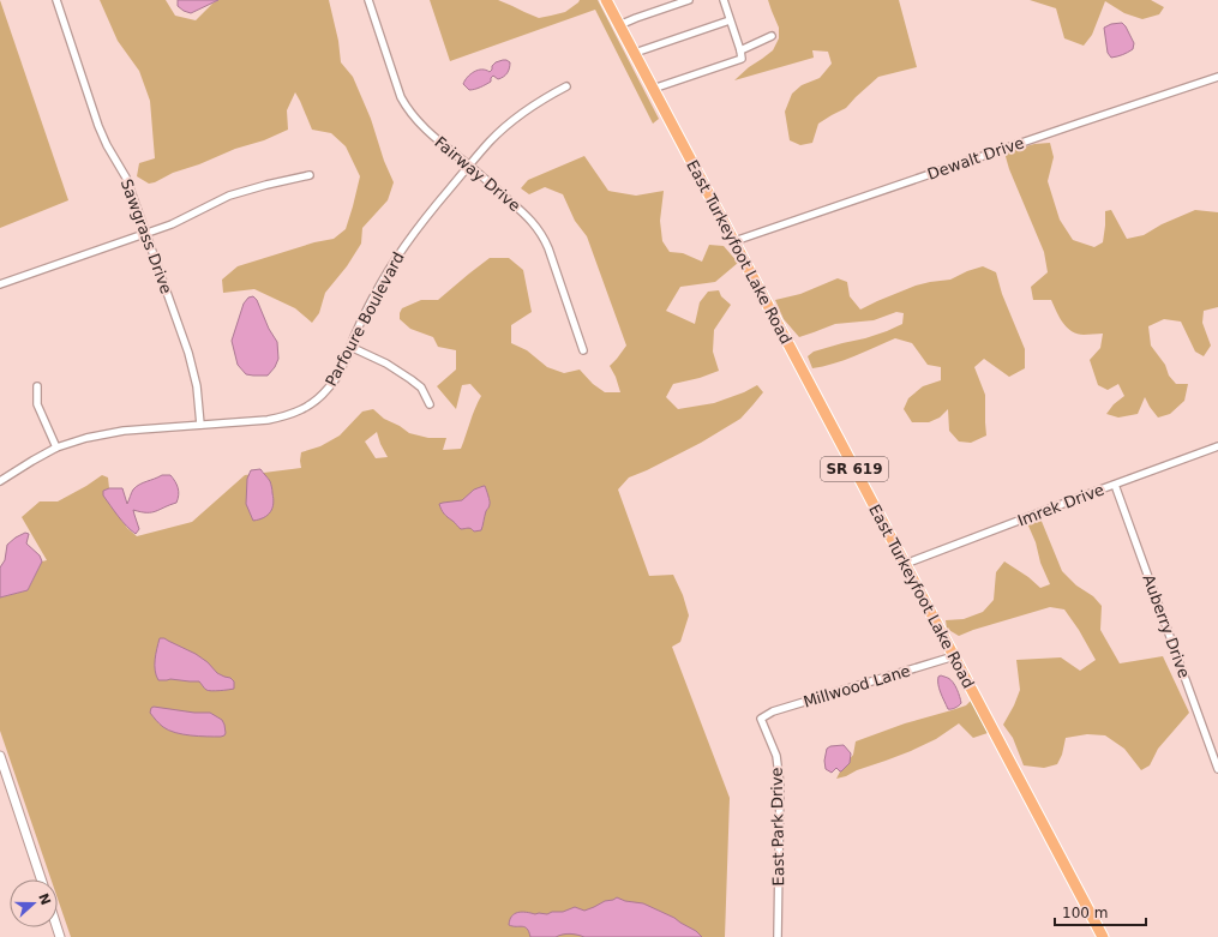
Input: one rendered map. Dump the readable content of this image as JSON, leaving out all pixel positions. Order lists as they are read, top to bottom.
{
  "streets": {
    "main road": ["East Turkeyfoot Lake Road", "SR 619"],
    "street": [
      "Dewalt Drive",
      "Fairway Drive",
      "Sawgrass Drive",
      "Parfoure Boulevard",
      "Imrek Drive",
      "Auberry Drive",
      "Millwood Lane",
      "East Park Drive"
    ]
  },
  "crossings": [
    ["Dewalt Drive", "East Turkeyfoot Lake Road"],
    ["Fairway Drive", "Parfoure Boulevard"],
    ["Sawgrass Drive", "Parfoure Boulevard"],
    ["East Turkeyfoot Lake Road", "Imrek Drive"],
    ["East Turkeyfoot Lake Road", "Millwood Lane"],
    ["Imrek Drive", "Auberry Drive"],
    ["Millwood Lane", "East Park Drive"]
  ],
  "scale_bar": "100 m",
  "north": "right"
}
